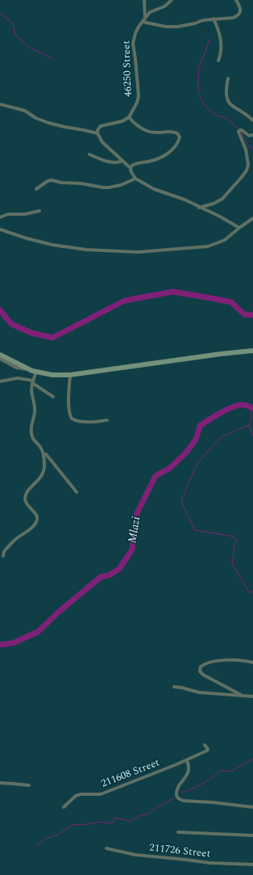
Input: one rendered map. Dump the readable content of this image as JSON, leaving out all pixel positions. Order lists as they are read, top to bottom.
{
  "streets": {
    "street": ["46250 Street", "211608 Street", "211726 Street"]
  },
  "water": ["Mlazi"]
}
